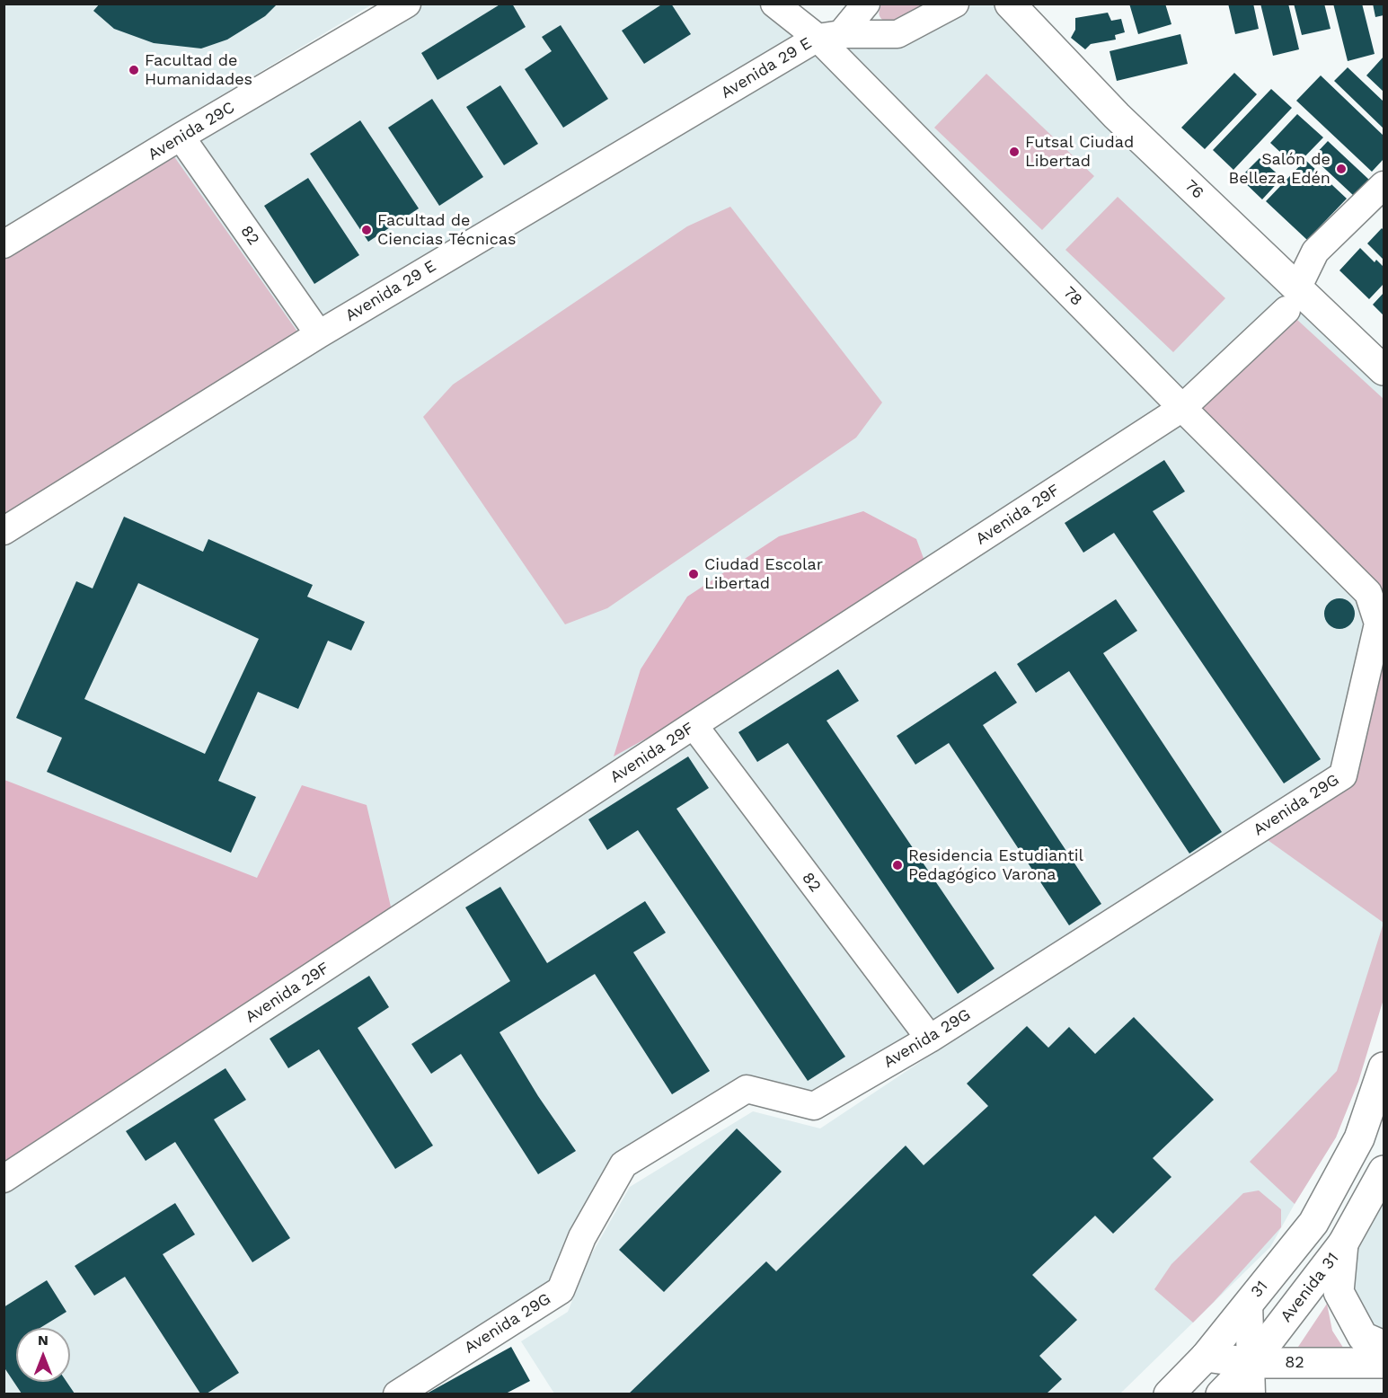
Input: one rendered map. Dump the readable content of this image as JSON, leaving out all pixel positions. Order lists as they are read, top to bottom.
{
  "streets": {
    "street": [
      "Avenida 29 E",
      "Avenida 29C",
      "76",
      "82",
      "78",
      "Avenida 29F",
      "Avenida 29G",
      "Avenida 31",
      "31"
    ]
  },
  "crossings": [
    ["Avenida 29 E", "82"],
    ["Avenida 29 E", "78"],
    ["Avenida 29C", "82"],
    ["76", "Avenida 29F"],
    ["82", "Avenida 29F"],
    ["82", "Avenida 29G"],
    ["82", "Avenida 31"],
    ["82", "31"],
    ["78", "Avenida 29F"],
    ["78", "Avenida 29G"]
  ],
  "places": [
    "Facultad de Humanidades",
    "Futsal Ciudad Libertad",
    "Salón de Belleza Edén",
    "Facultad de Ciencias Técnicas",
    "Ciudad Escolar Libertad",
    "Residencia Estudiantil Pedagógico Varona"
  ],
  "north": "top"
}
